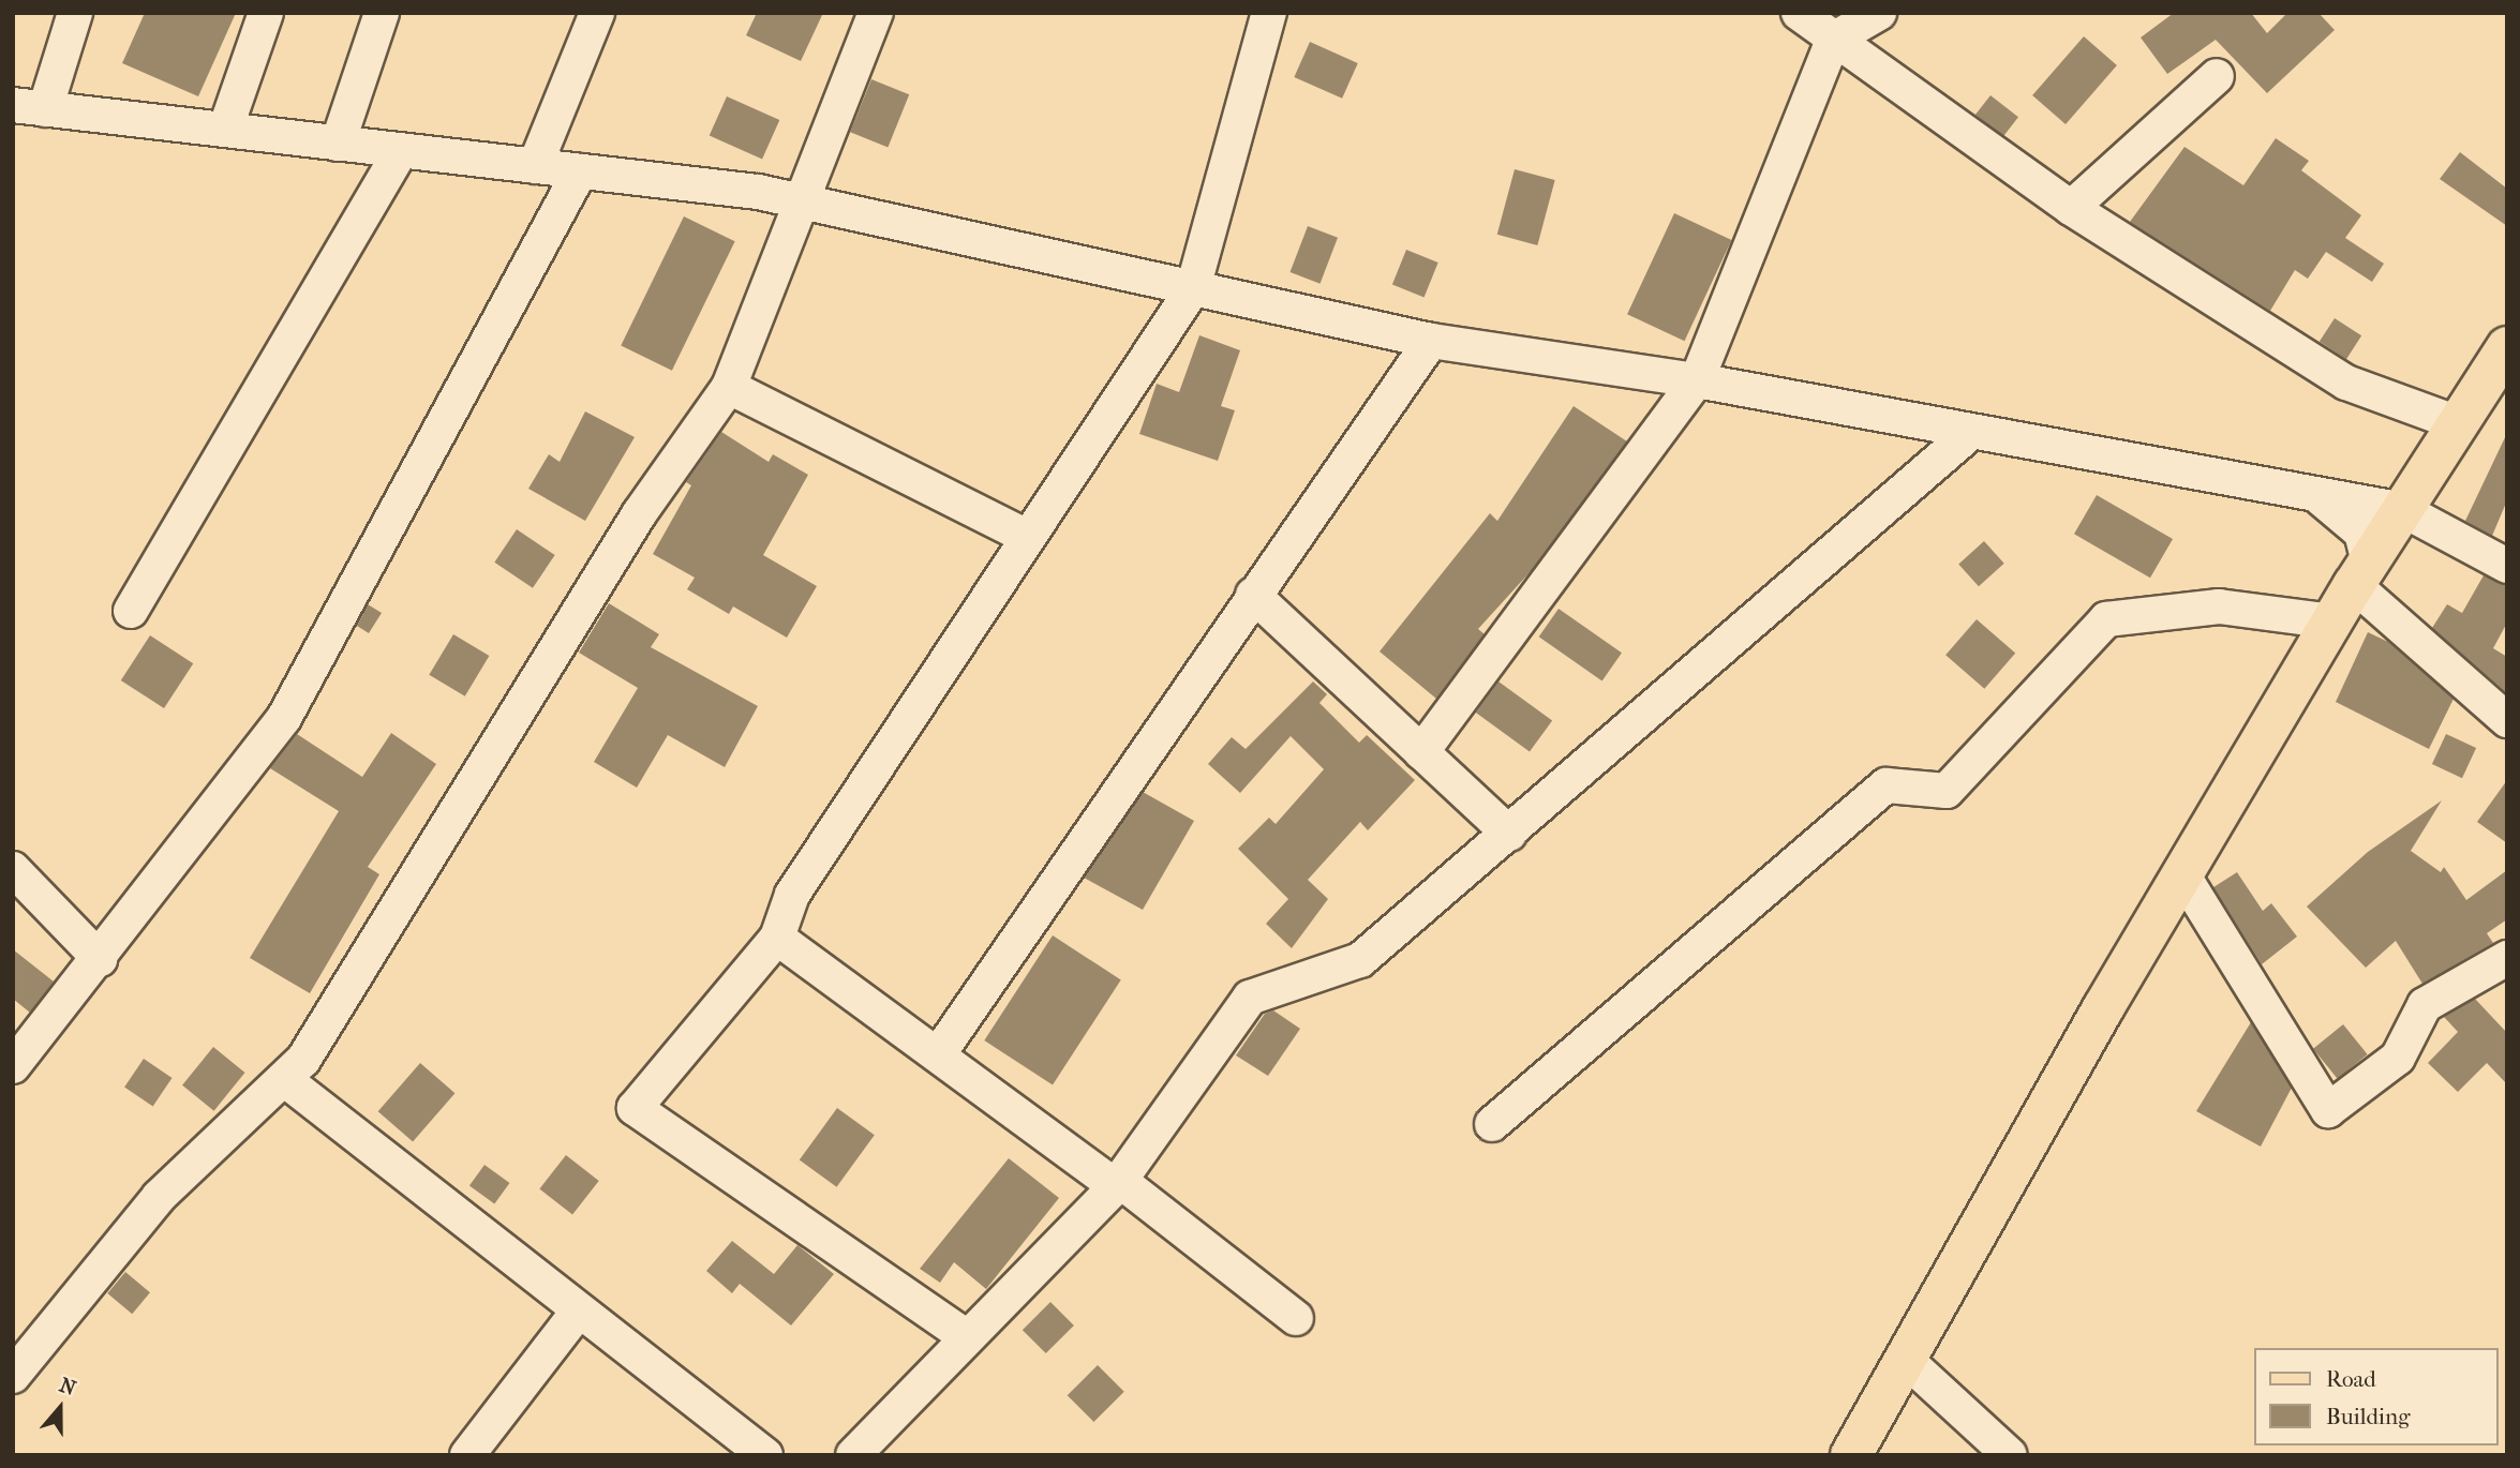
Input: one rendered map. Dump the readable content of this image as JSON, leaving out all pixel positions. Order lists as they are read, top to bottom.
{
  "legend": ["Road", "Building"],
  "north": "top"
}
